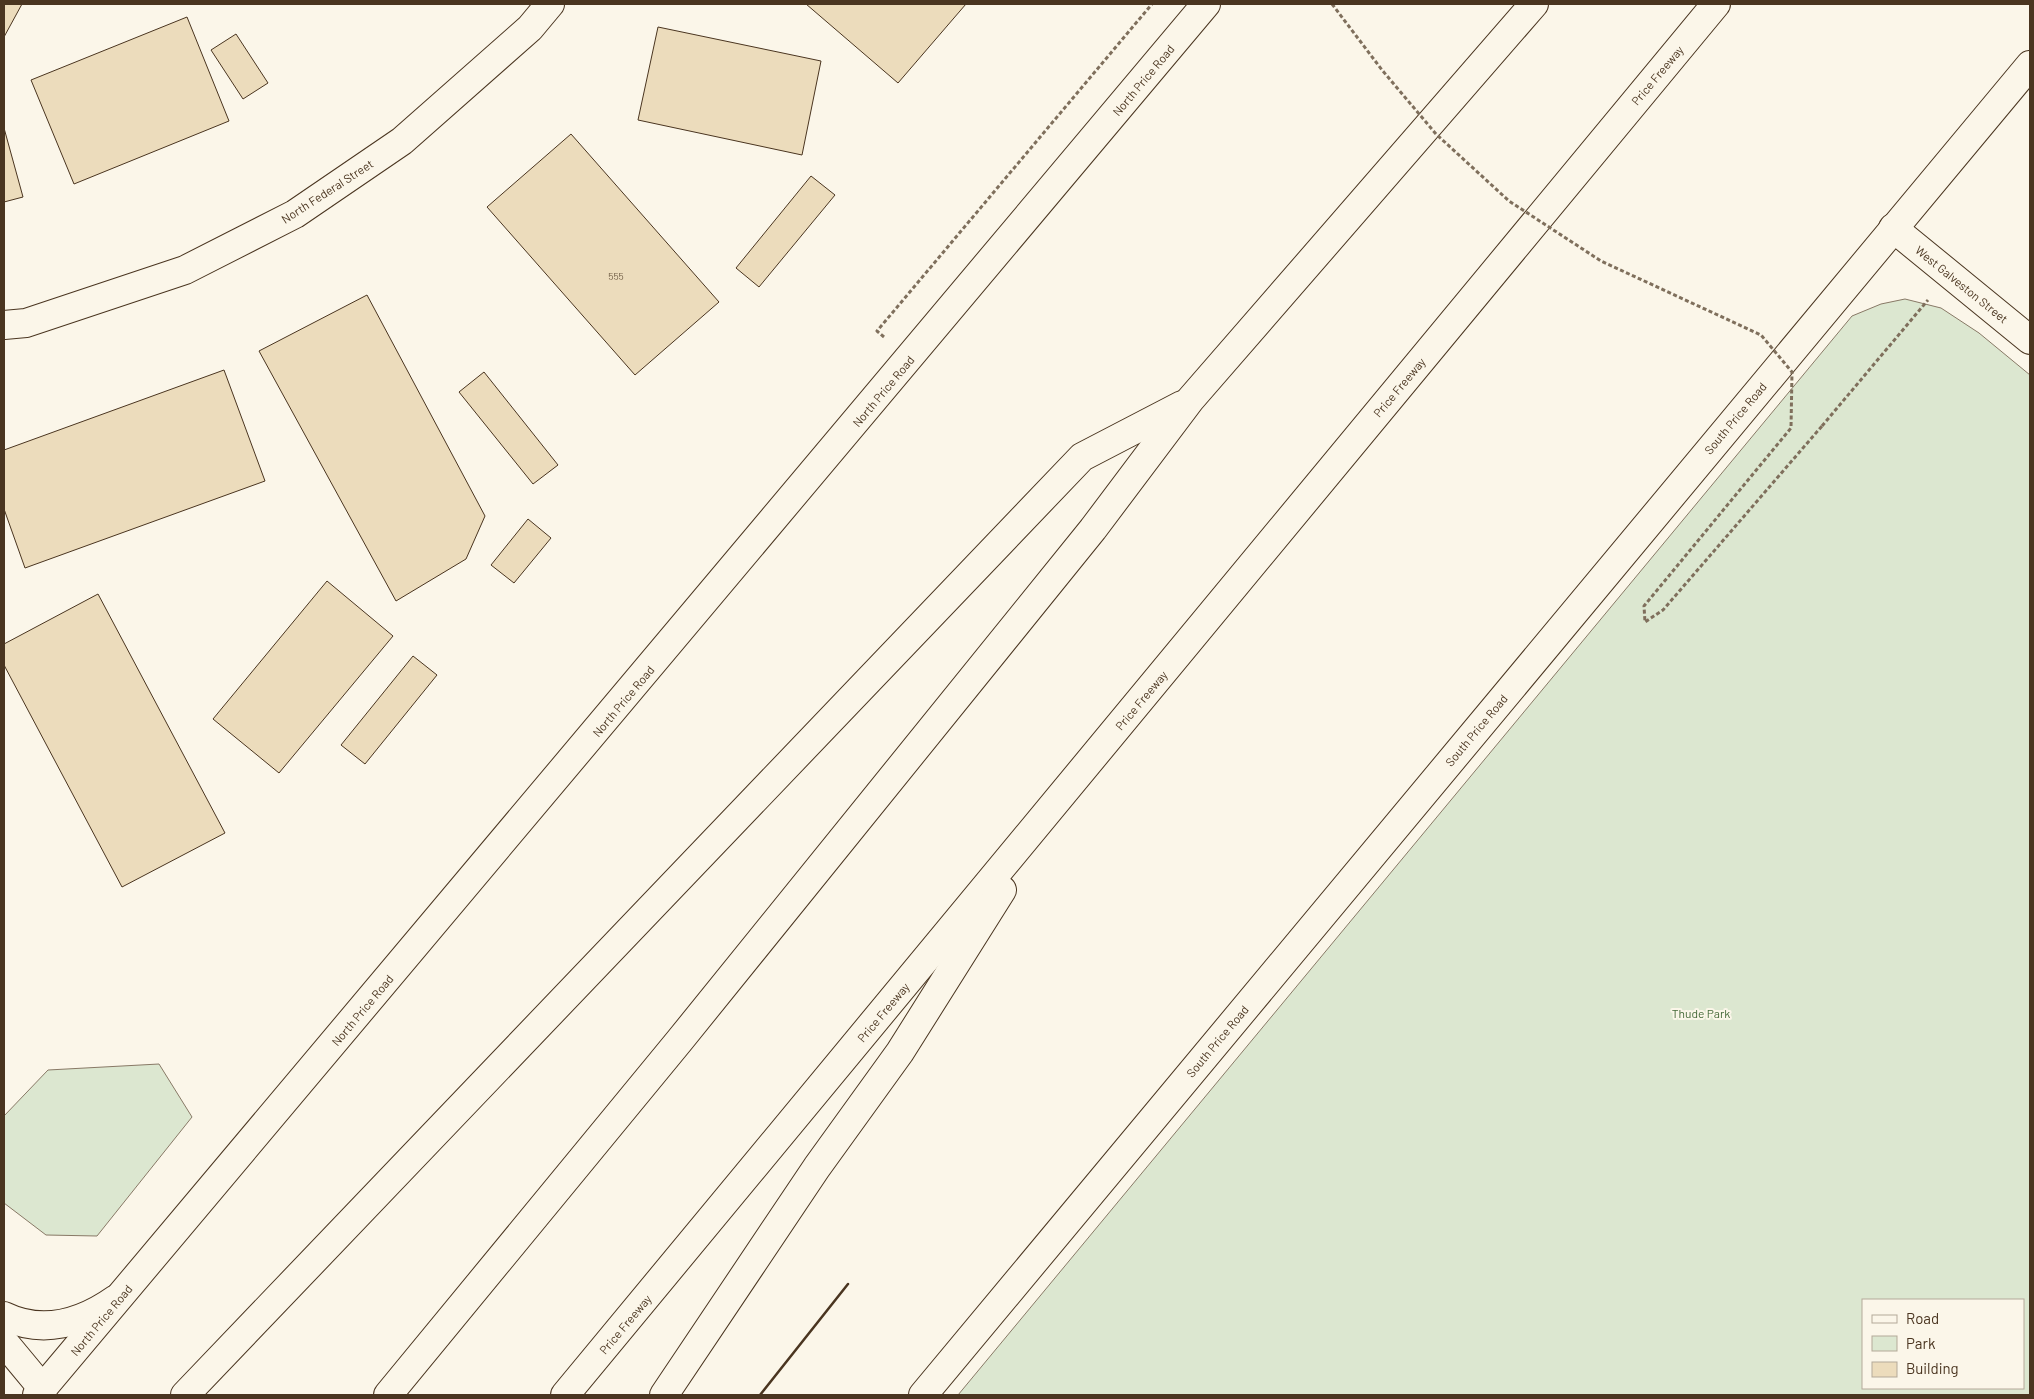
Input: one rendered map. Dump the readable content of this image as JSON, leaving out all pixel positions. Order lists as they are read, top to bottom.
{
  "streets": {
    "main road": [
      "Price Freeway",
      "North Price Road",
      "North Federal Street",
      "West Galveston Street",
      "South Price Road"
    ]
  },
  "crossings": [
    ["West Galveston Street", "South Price Road"]
  ],
  "parks": ["Thude Park"],
  "house_numbers": ["555"],
  "legend": ["Road", "Park", "Building"]
}
